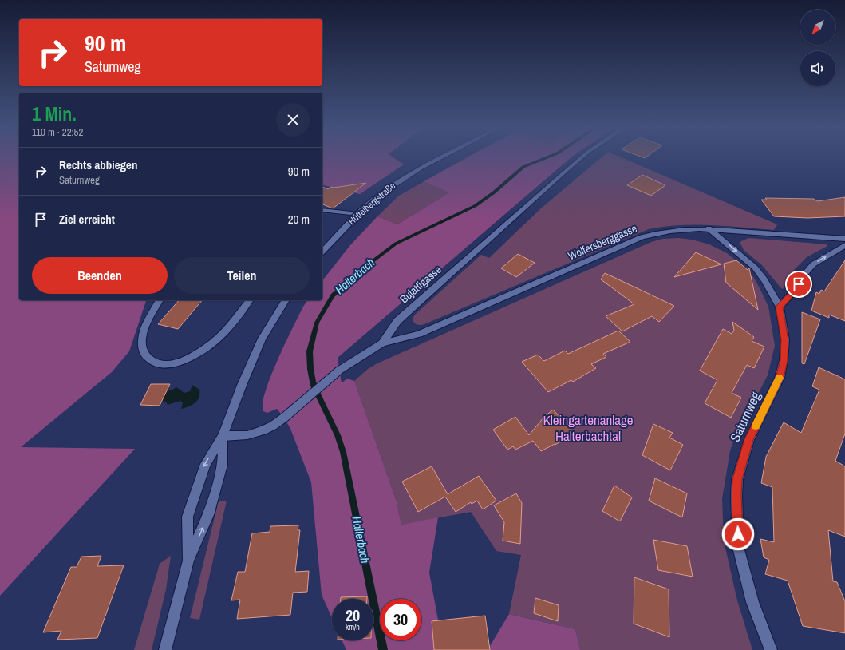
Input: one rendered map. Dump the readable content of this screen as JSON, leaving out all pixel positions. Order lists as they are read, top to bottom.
{
  "streets": {
    "street": [
      "Hüttelbergstraße",
      "Wolfersberggasse",
      "Bujattigasse",
      "Saturnweg"
    ]
  },
  "crossings": [
    ["Wolfersberggasse", "Bujattigasse"],
    ["Wolfersberggasse", "Saturnweg"]
  ],
  "water": ["Halterbach"],
  "parks": ["Kleingartenanlage Halterbachtal"],
  "north": "bottom left",
  "page": {
    "turn": ["90 m", "Saturnweg"],
    "heading": ["1 Min.", "110 m · 22:52"],
    "list": [
      {
        "name": "Rechts abbiegen",
        "note": "Saturnweg",
        "value": "90 m"
      },
      {
        "name": "Ziel erreicht",
        "value": "20 m"
      }
    ],
    "buttons": ["Beenden", "Teilen"],
    "speed": "20 km/h",
    "limit": "30"
  }
}
